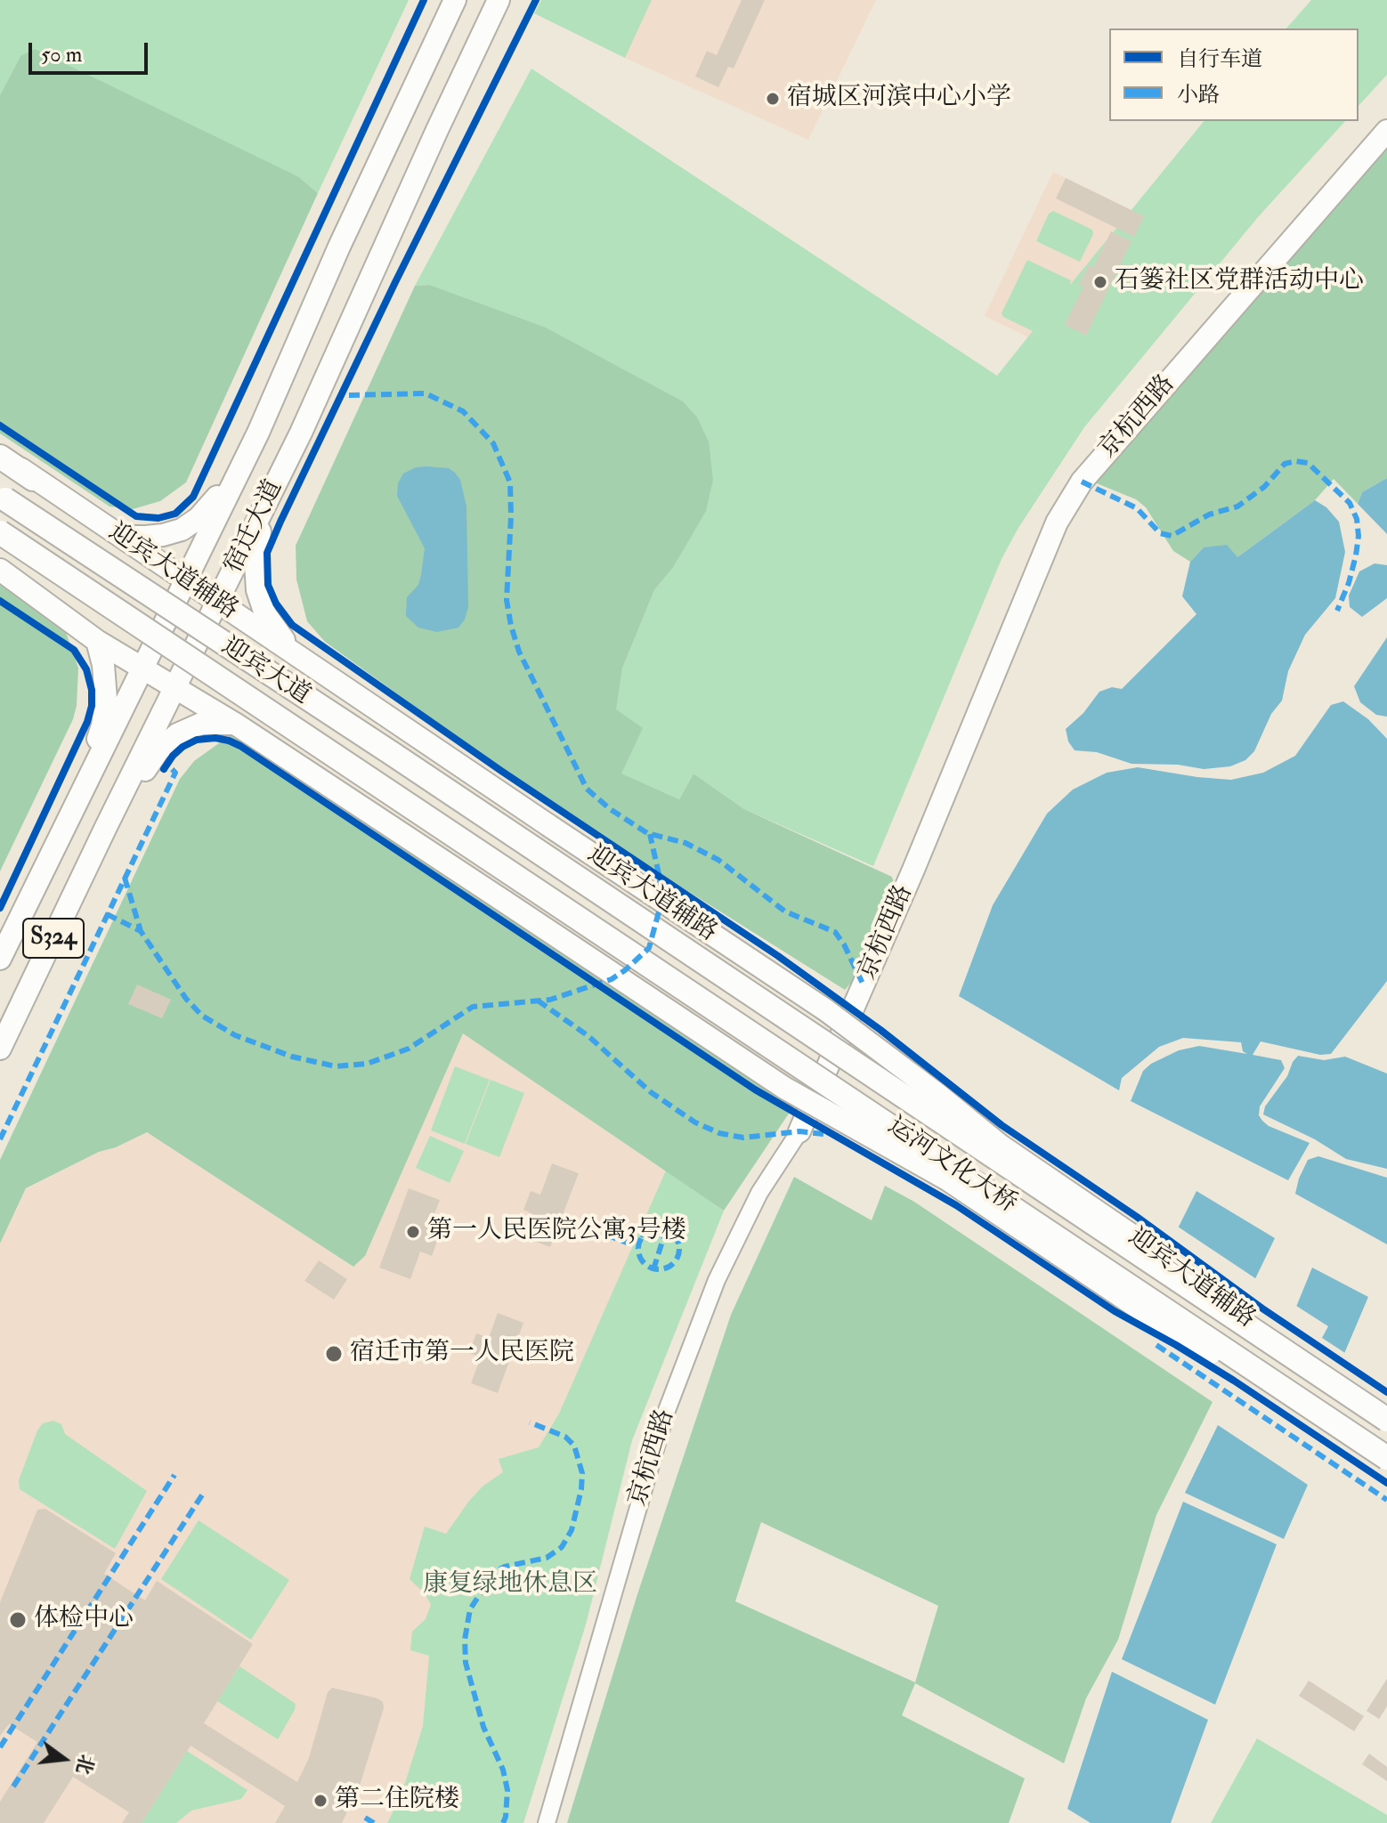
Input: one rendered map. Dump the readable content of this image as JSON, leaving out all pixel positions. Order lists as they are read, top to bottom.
{
  "streets": {
    "highway": ["迎宾大道", "运河文化大桥"],
    "main road": [
      "京杭西路",
      "宿迁大道",
      "迎宾大道辅路",
      "S324"
    ]
  },
  "crossings": [
    ["宿迁大道", "迎宾大道辅路"],
    ["迎宾大道辅路", "运河文化大桥"],
    ["迎宾大道", "运河文化大桥"]
  ],
  "parks": ["康复绿地休息区"],
  "places": [
    "宿城区河滨中心小学",
    "石篓社区党群活动中心",
    "第一人民医院公寓3号楼",
    "宿迁市第一人民医院",
    "体检中心",
    "第二住院楼"
  ],
  "legend": ["自行车道", "小路"],
  "scale_bar": "50 m",
  "north": "right"
}
